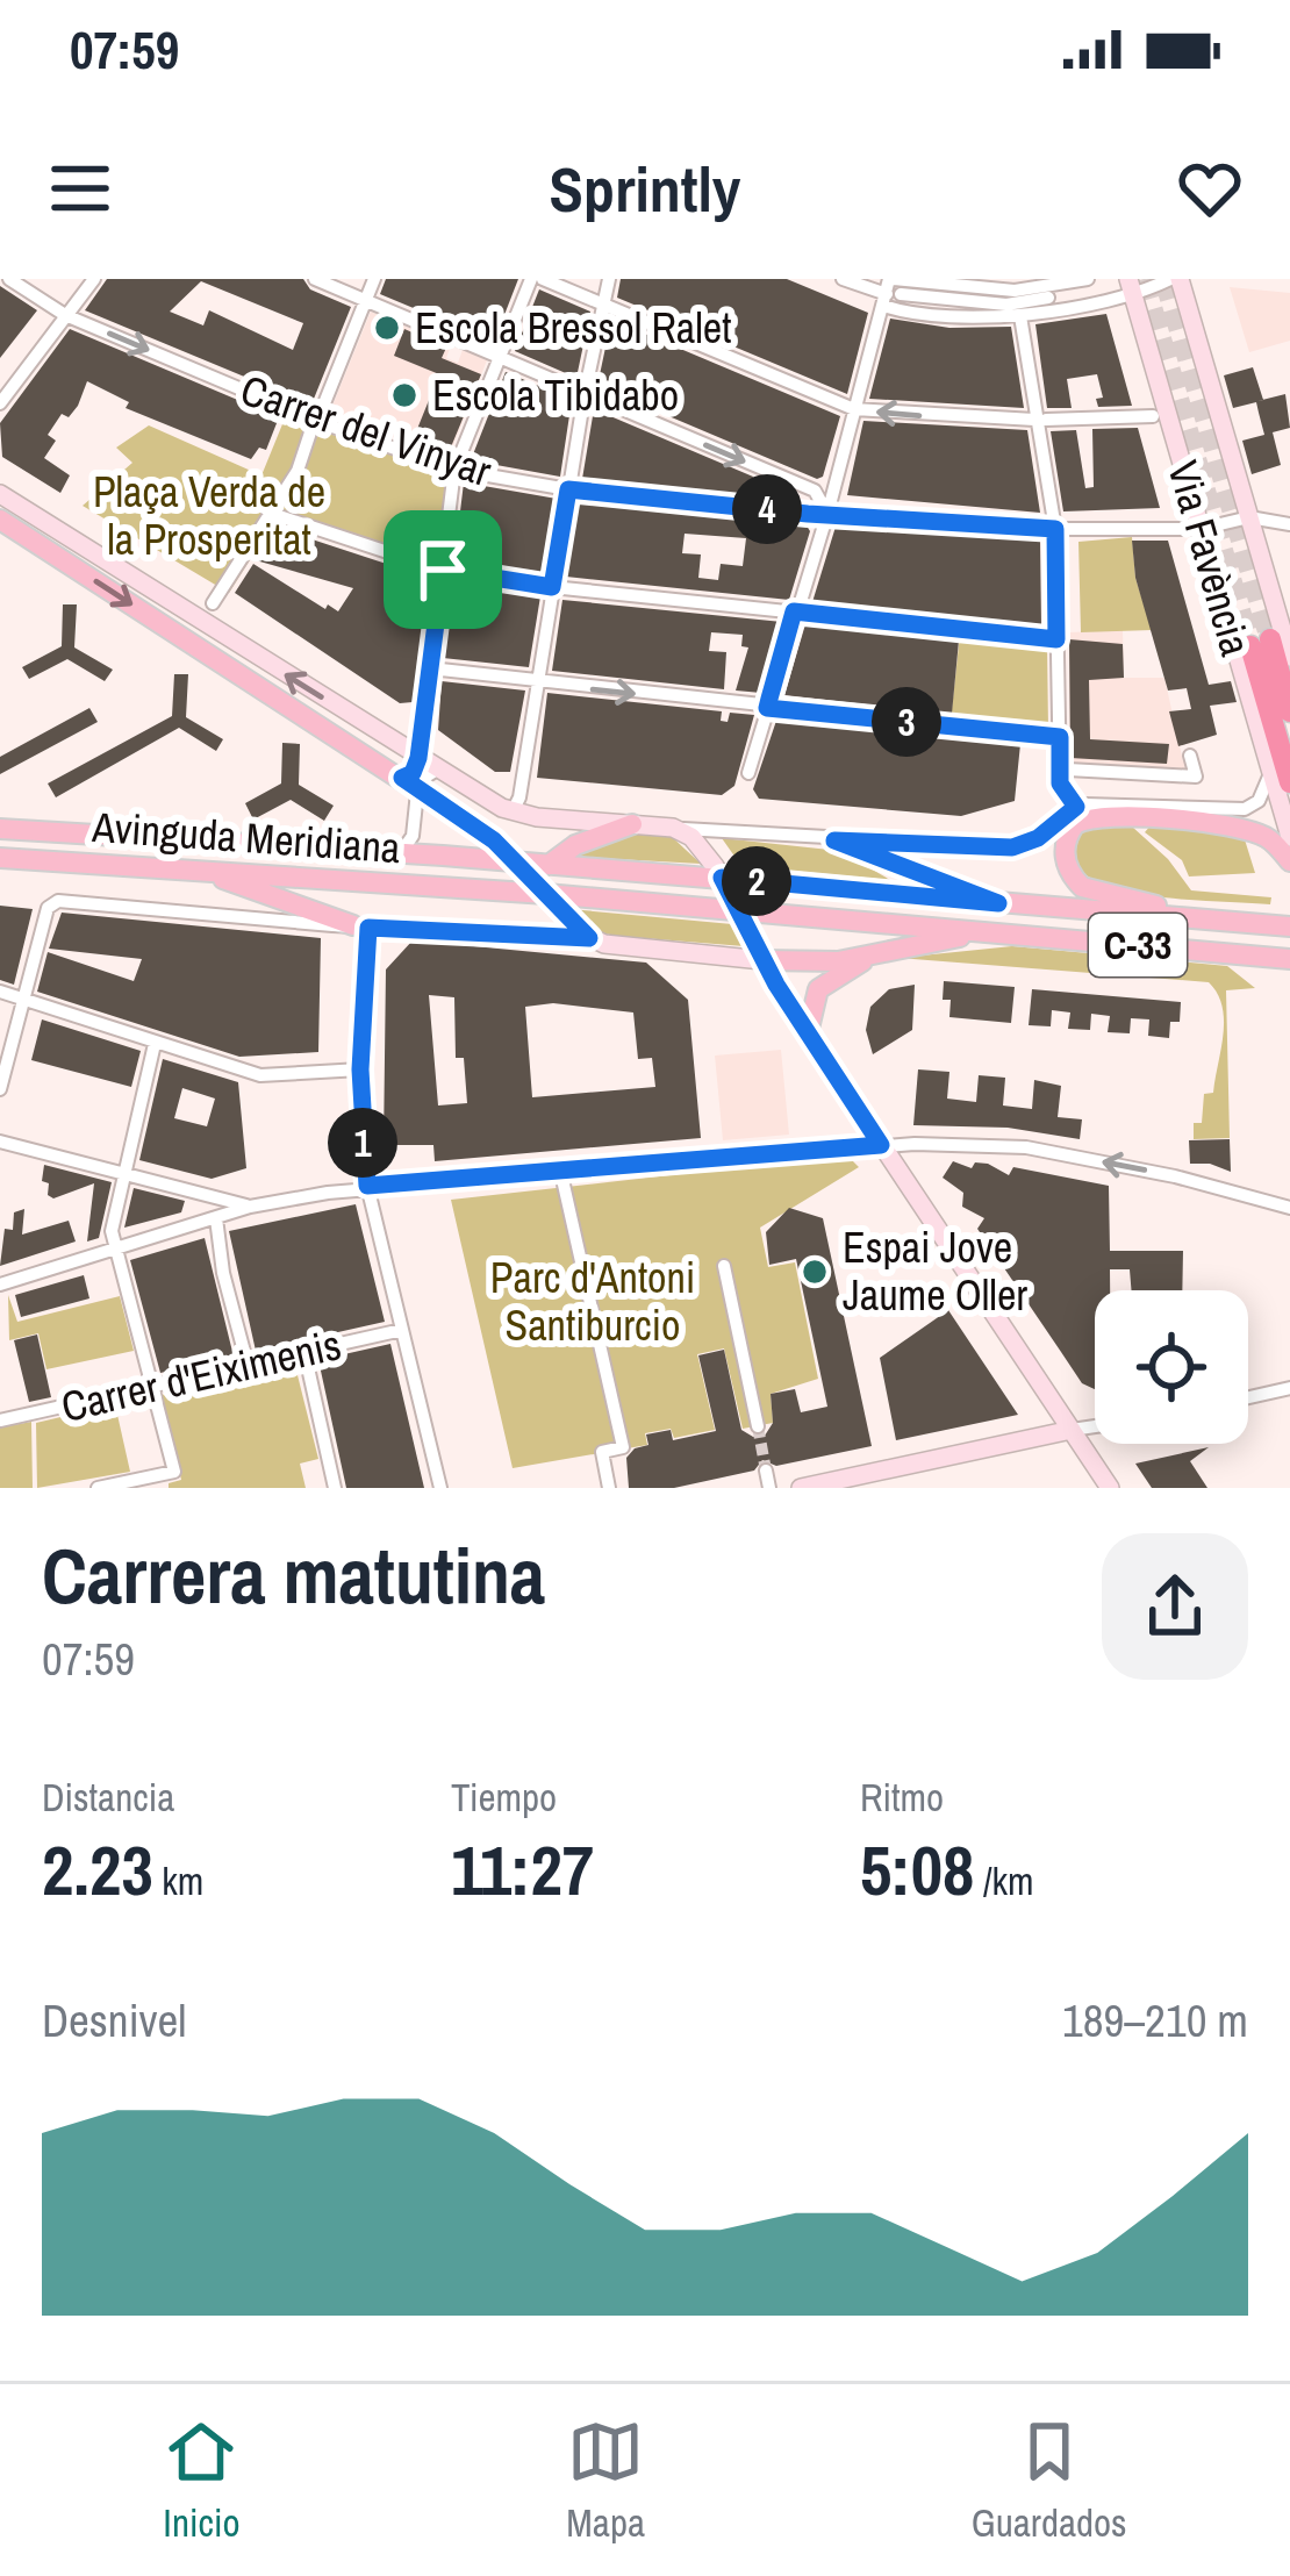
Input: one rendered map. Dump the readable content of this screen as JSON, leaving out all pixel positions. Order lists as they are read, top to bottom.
{
  "streets": {
    "main road": ["Avinguda Meridiana", "C-33"],
    "street": ["Carrer del Vinyar", "Via Favència", "Carrer d'Eiximenis"]
  },
  "crossings": [
    ["Carrer del Vinyar", "Via Favència"]
  ],
  "parks": ["Plaça Verda de la Prosperitat", "Parc d'Antoni Santiburcio"],
  "places": ["Escola Bressol Ralet", "Escola Tibidabo", "Espai Jove Jaume Oller"],
  "page": {
    "status": "07:59",
    "header": "Sprintly",
    "pins": [
      "4",
      "3",
      "2",
      "1"
    ],
    "heading": ["Carrera matutina", "07:59"],
    "stats": [
      ["Distancia", "2.23 km"],
      ["Tiempo", "11:27"],
      ["Ritmo", "5:08 /km"]
    ],
    "chart": ["Desnivel", "189–210 m"],
    "tabs": ["Inicio", "Mapa", "Guardados"]
  }
}
